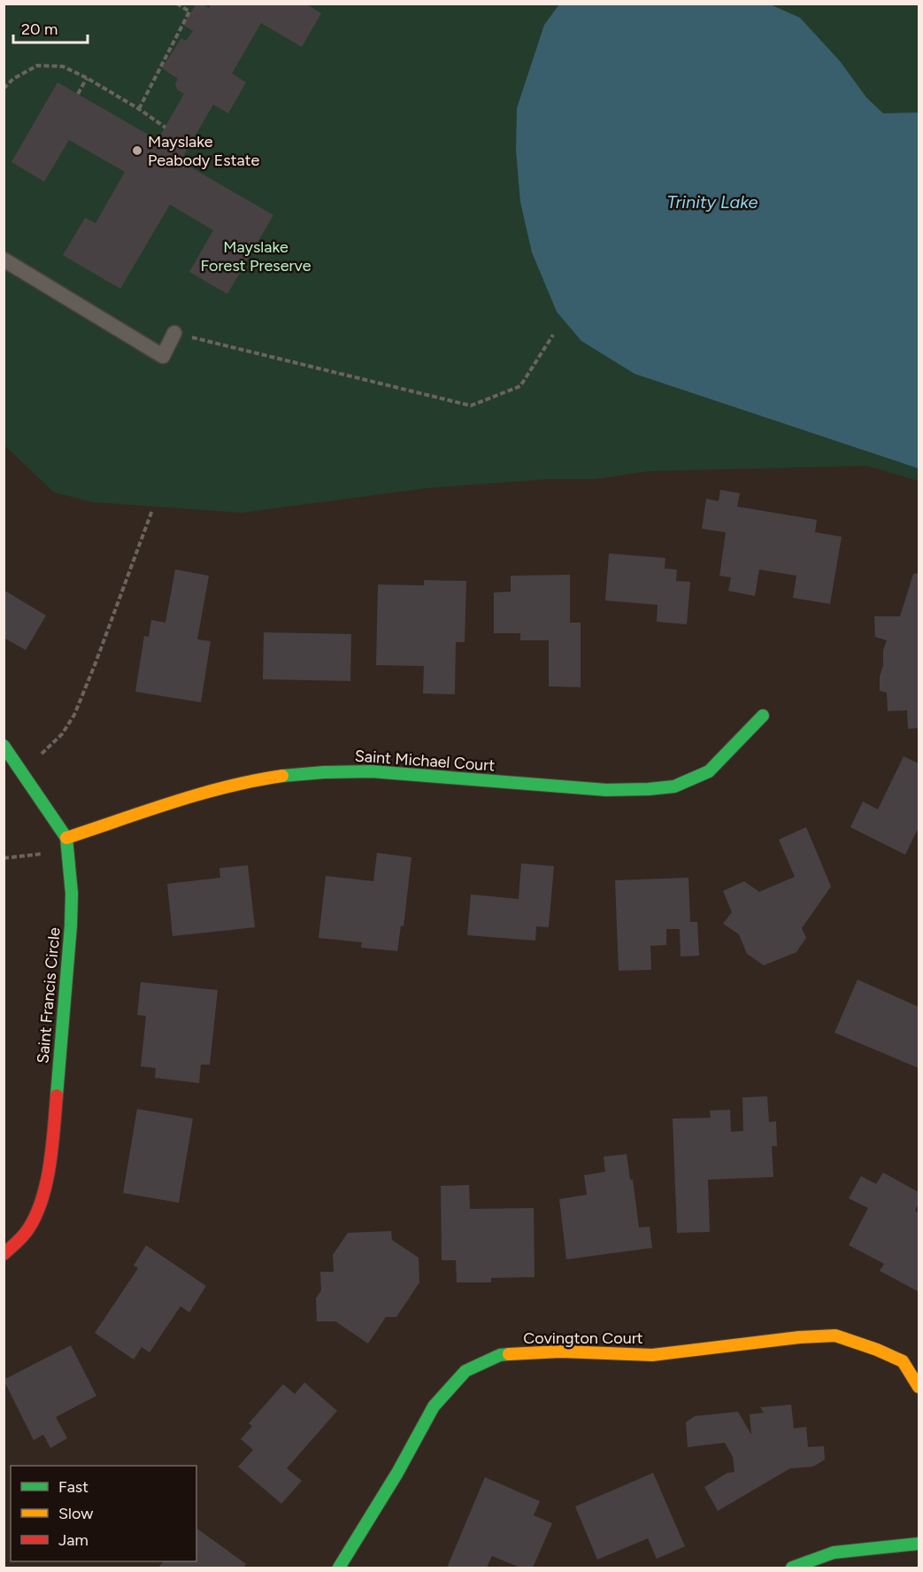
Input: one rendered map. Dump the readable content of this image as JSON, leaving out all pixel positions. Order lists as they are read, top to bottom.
{
  "streets": {
    "street": ["Saint Michael Court", "Saint Francis Circle", "Covington Court"]
  },
  "crossings": [
    ["Saint Michael Court", "Saint Francis Circle"]
  ],
  "water": ["Trinity Lake"],
  "parks": ["Mayslake Forest Preserve"],
  "places": ["Mayslake Peabody Estate"],
  "legend": ["Fast", "Slow", "Jam"],
  "scale_bar": "20 m"
}
